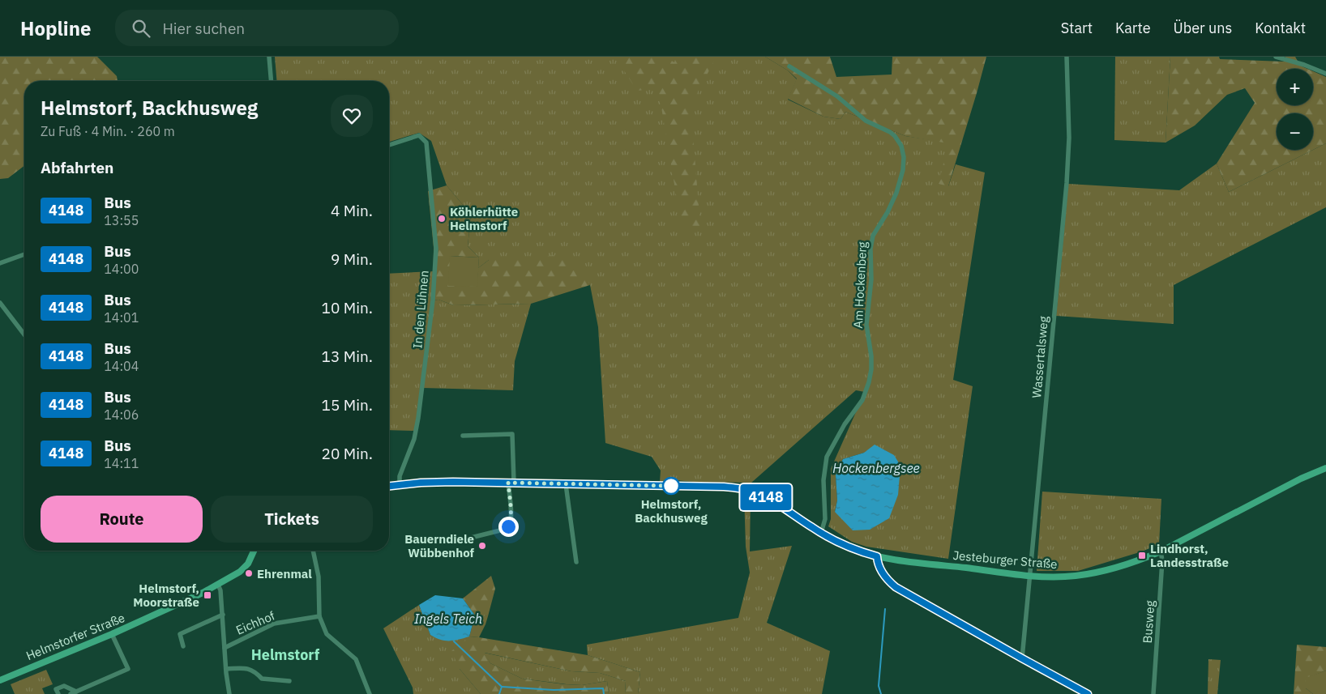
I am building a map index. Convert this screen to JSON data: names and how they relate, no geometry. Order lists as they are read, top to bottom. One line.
{"streets":{"main road":["Jesteburger Straße","Helmstorfer Straße"],"street":["Am Hockenberg","In den Lühnen","Wassertalsweg","Busweg","Eichhof"]},"crossings":[["Wassertalsweg","Jesteburger Straße"],["Jesteburger Straße","Busweg"]],"districts":["Helmstorf"],"water":["Hockenbergsee","Ingels Teich"],"places":{"other":["Köhlerhütte Helmstorf","Helmstorf, Backhusweg","Bauerndiele Wübbenhof","Ehrenmal"],"transit":["Lindhorst, Landesstraße","Helmstorf, Moorstraße"]},"lines":["bus line 4148"],"page":{"header":"Hopline","search":"Hier suchen","nav":["Start","Karte","Über uns","Kontakt"],"on_map":"4148","map_buttons":["+","−"],"heading":[["Helmstorf, Backhusweg","Zu Fuß · 4 Min. · 260 m"],"Abfahrten"],"list":[{"mark":"4148","name":"Bus","note":"13:55","value":"4 Min."},{"mark":"4148","name":"Bus","note":"14:00","value":"9 Min."},{"mark":"4148","name":"Bus","note":"14:01","value":"10 Min."},{"mark":"4148","name":"Bus","note":"14:04","value":"13 Min."},{"mark":"4148","name":"Bus","note":"14:06","value":"15 Min."},{"mark":"4148","name":"Bus","note":"14:11","value":"20 Min."}],"buttons":["Route","Tickets"]}}
